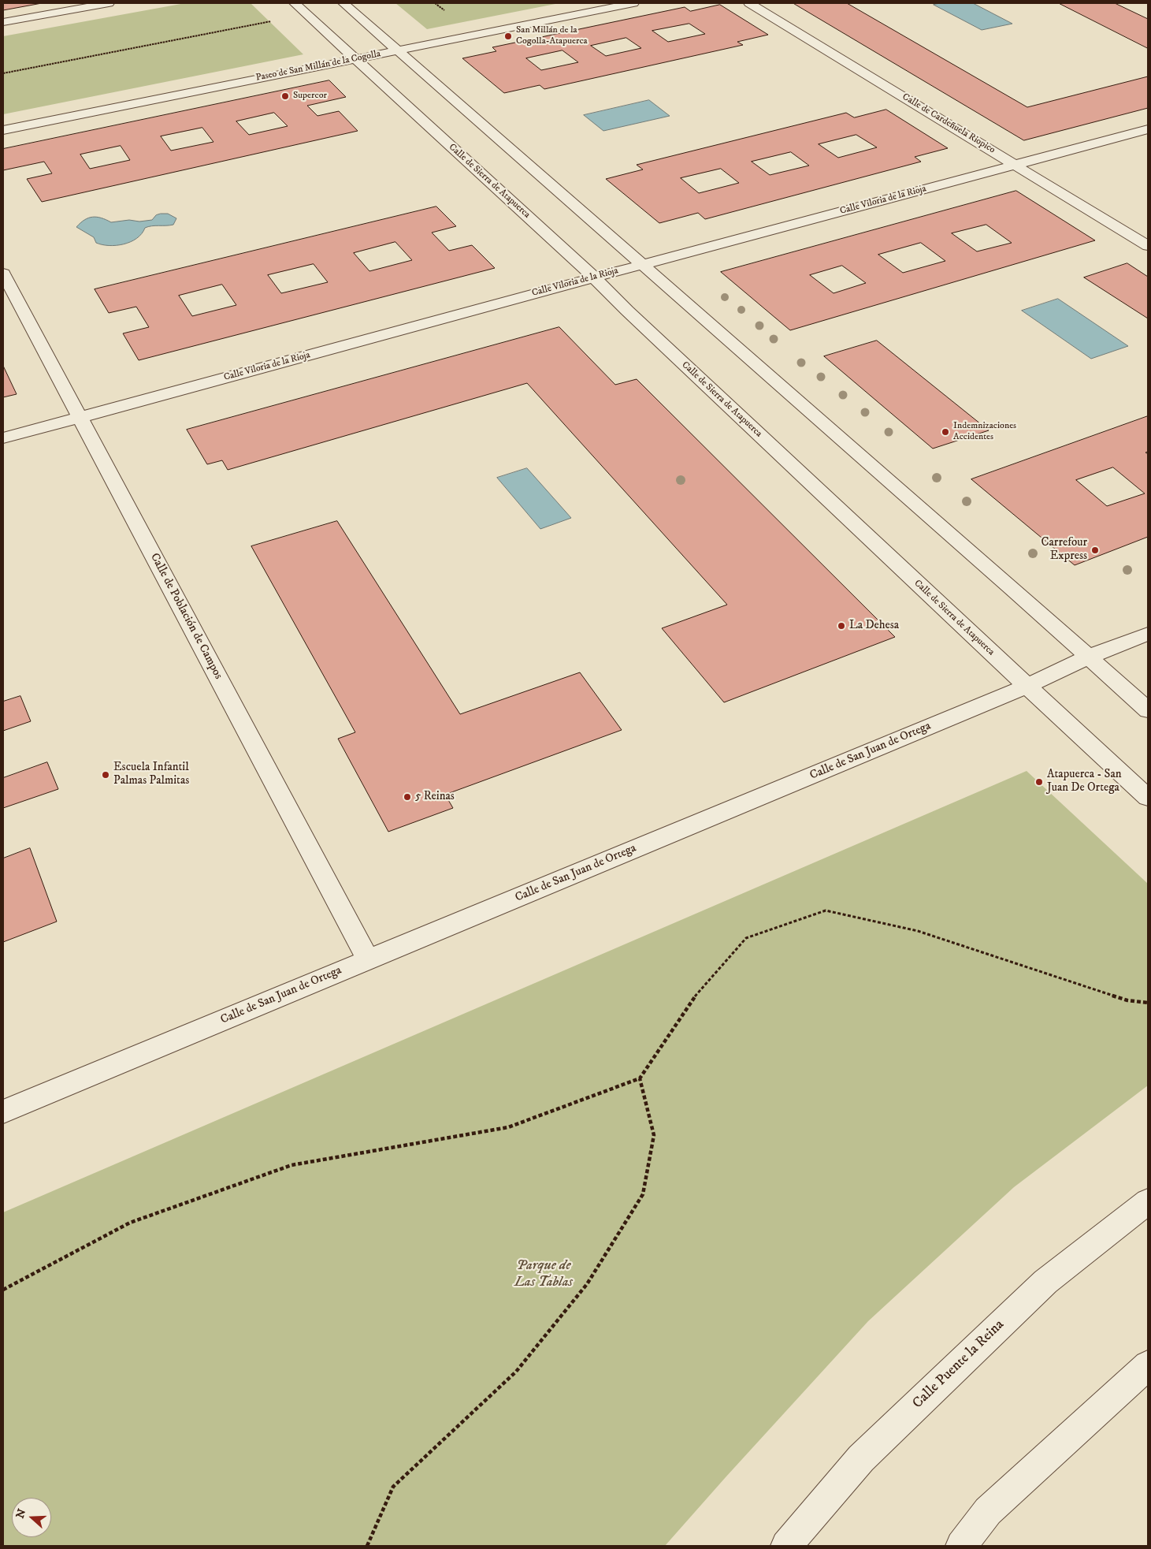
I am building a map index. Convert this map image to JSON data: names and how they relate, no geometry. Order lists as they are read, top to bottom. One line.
{"streets":{"street":["Paseo de San Millán de la Cogolla","Calle de Cardeñuela Riopico","Calle de Sierra de Atapuerca","Calle Viloria de la Rioja","Calle de Población de Campos","Calle de San Juan de Ortega","Calle Puente la Reina"]},"crossings":[["Paseo de San Millán de la Cogolla","Calle de Sierra de Atapuerca"],["Calle de Cardeñuela Riopico","Calle Viloria de la Rioja"],["Calle de Sierra de Atapuerca","Calle Viloria de la Rioja"],["Calle de Sierra de Atapuerca","Calle de San Juan de Ortega"],["Calle Viloria de la Rioja","Calle de Población de Campos"],["Calle de Población de Campos","Calle de San Juan de Ortega"]],"parks":["Parque de Las Tablas"],"places":["San Millán de la Cogolla-Atapuerca","Supercor","Indemnizaciones Accidentes","Carrefour Express","La Dehesa","Escuela Infantil Palmas Palmitas","Atapuerca - San Juan De Ortega","5 Reinas"],"north":"left"}
